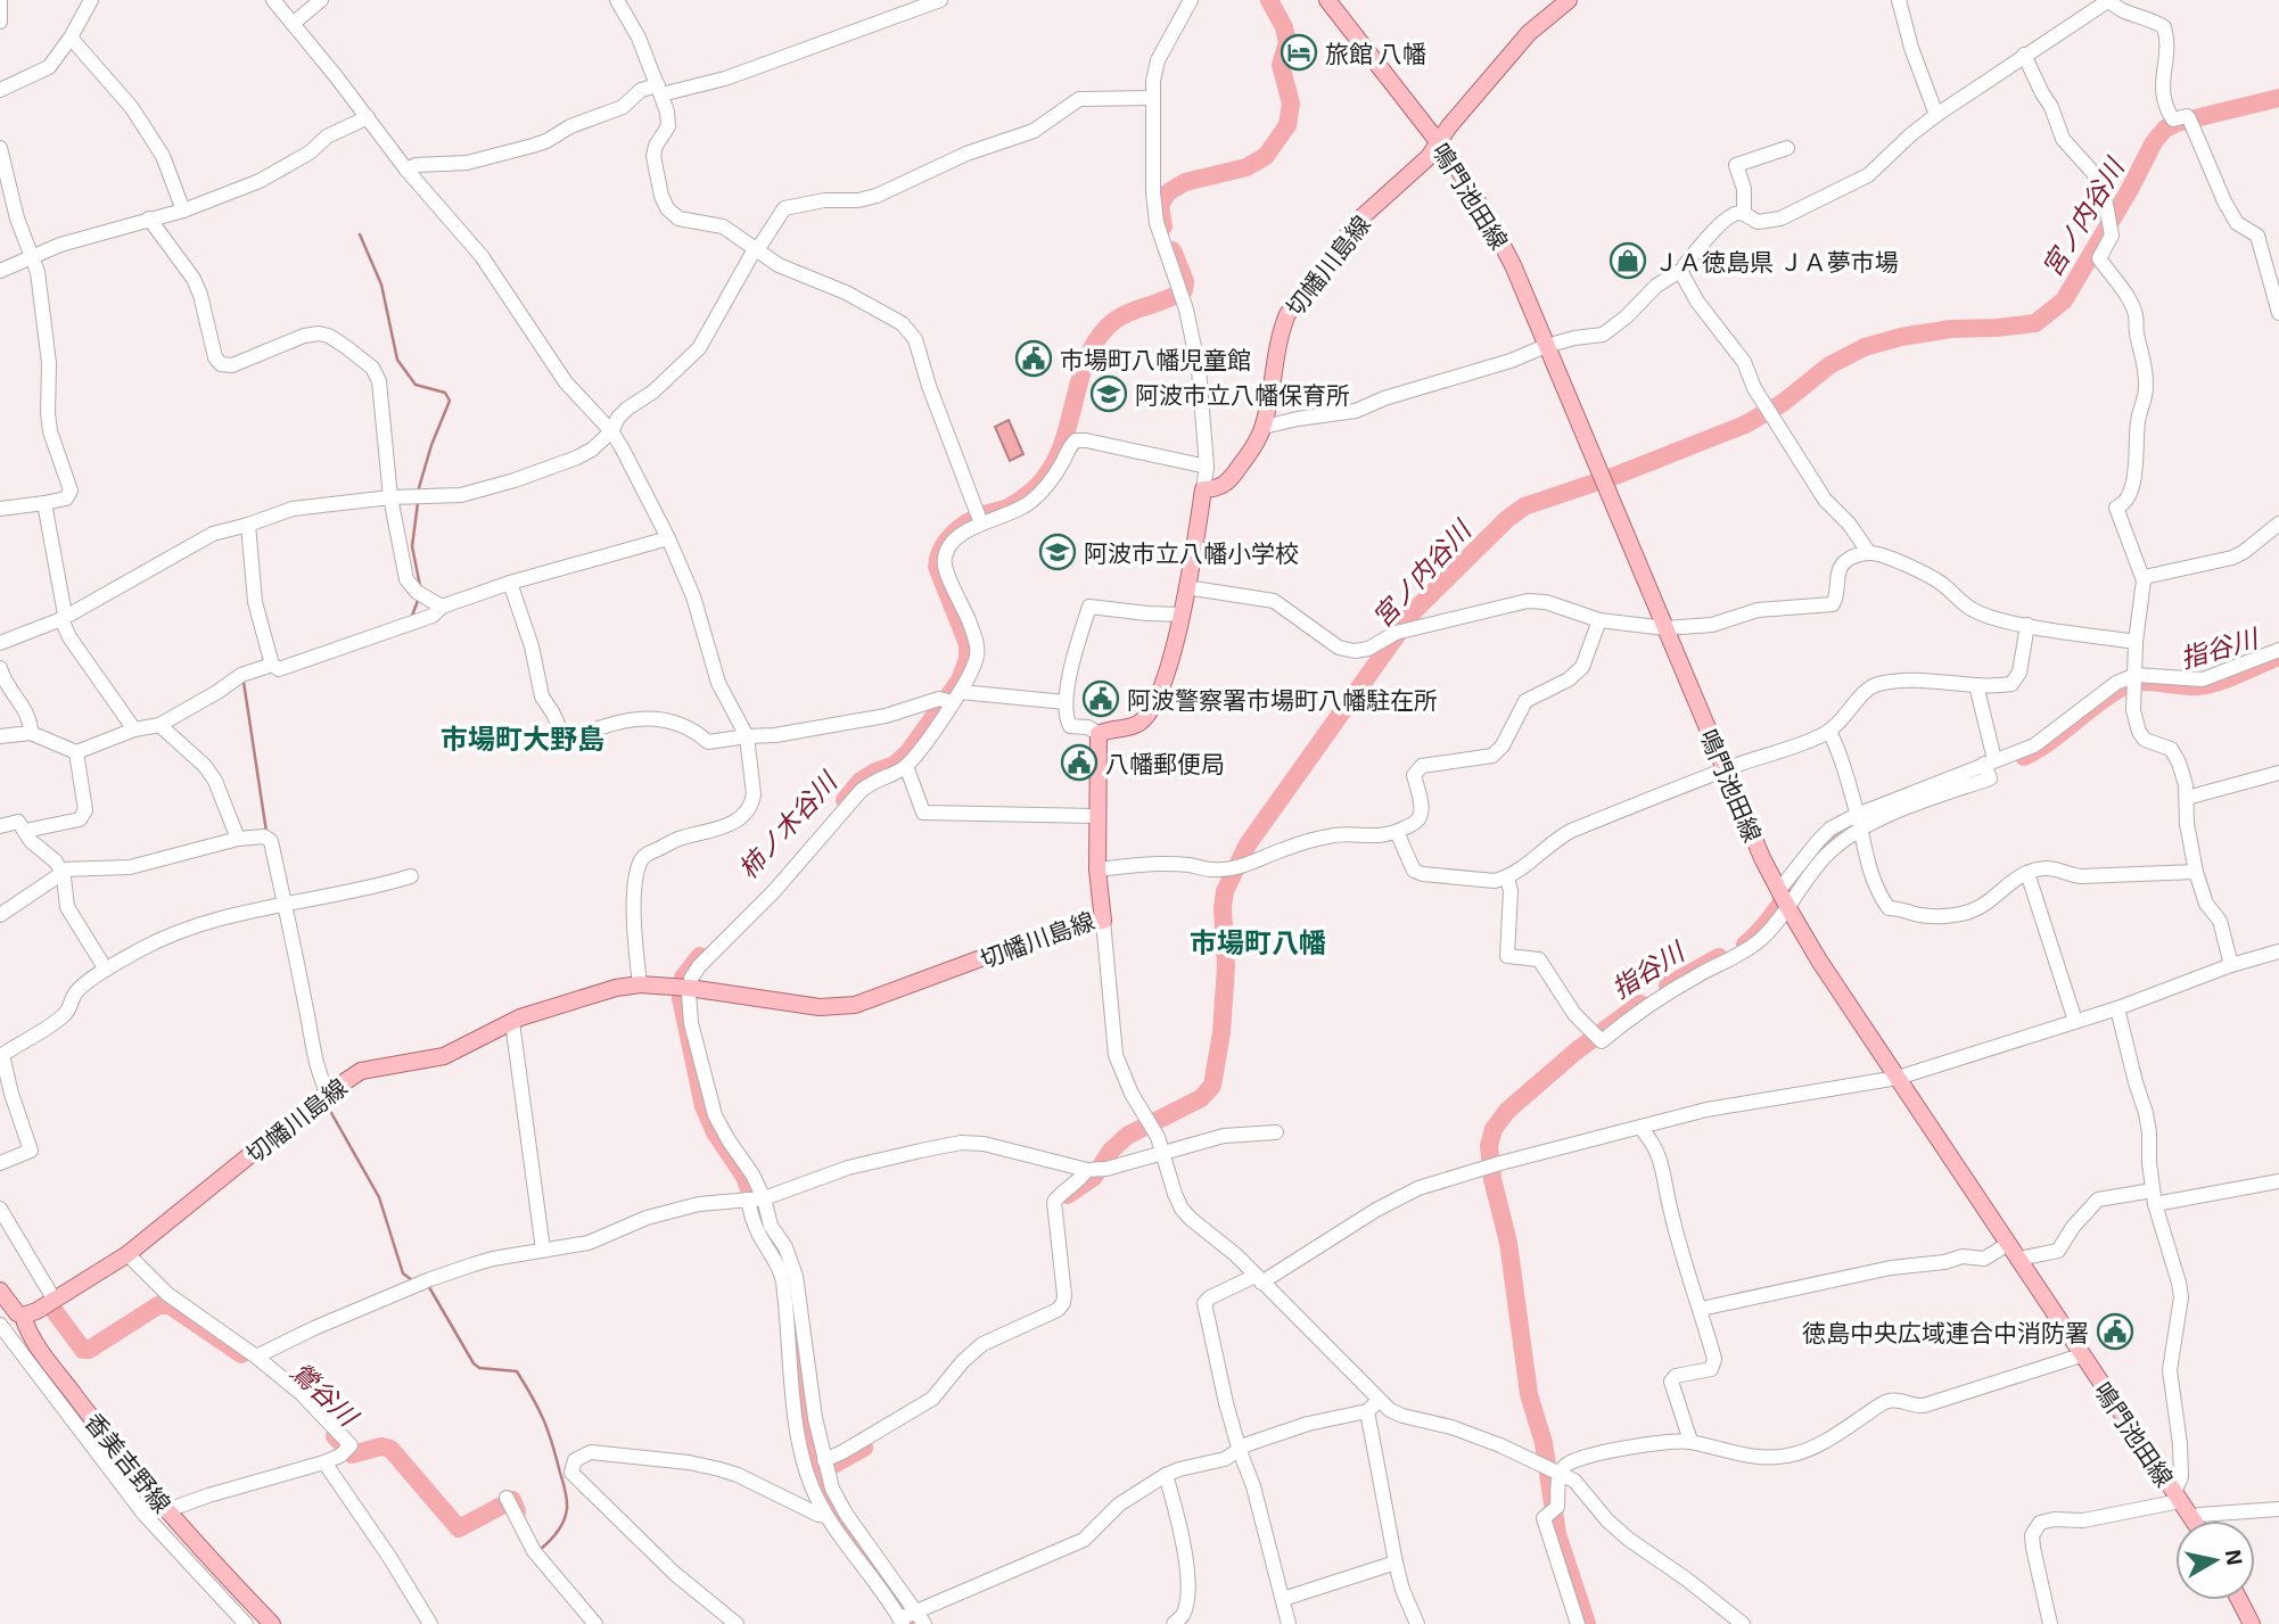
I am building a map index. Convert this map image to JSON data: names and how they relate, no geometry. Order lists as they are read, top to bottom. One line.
{"streets":{"main road":["鳴門池田線","切幡川島線","香美吉野線"]},"crossings":[["鳴門池田線","切幡川島線"],["切幡川島線","香美吉野線"]],"districts":["市場町大野島","市場町八幡"],"water":["宮ノ内谷川","指谷川","柿ノ木谷川","鶯谷川"],"places":{"hotel":["旅館 八幡"],"shop":["ＪＡ徳島県 ＪＡ夢市場"],"public building":["市場町八幡児童館","阿波警察署市場町八幡駐在所","八幡郵便局","徳島中央広域連合中消防署"],"school or university":["阿波市立八幡保育所","阿波市立八幡小学校"]},"north":"right"}
